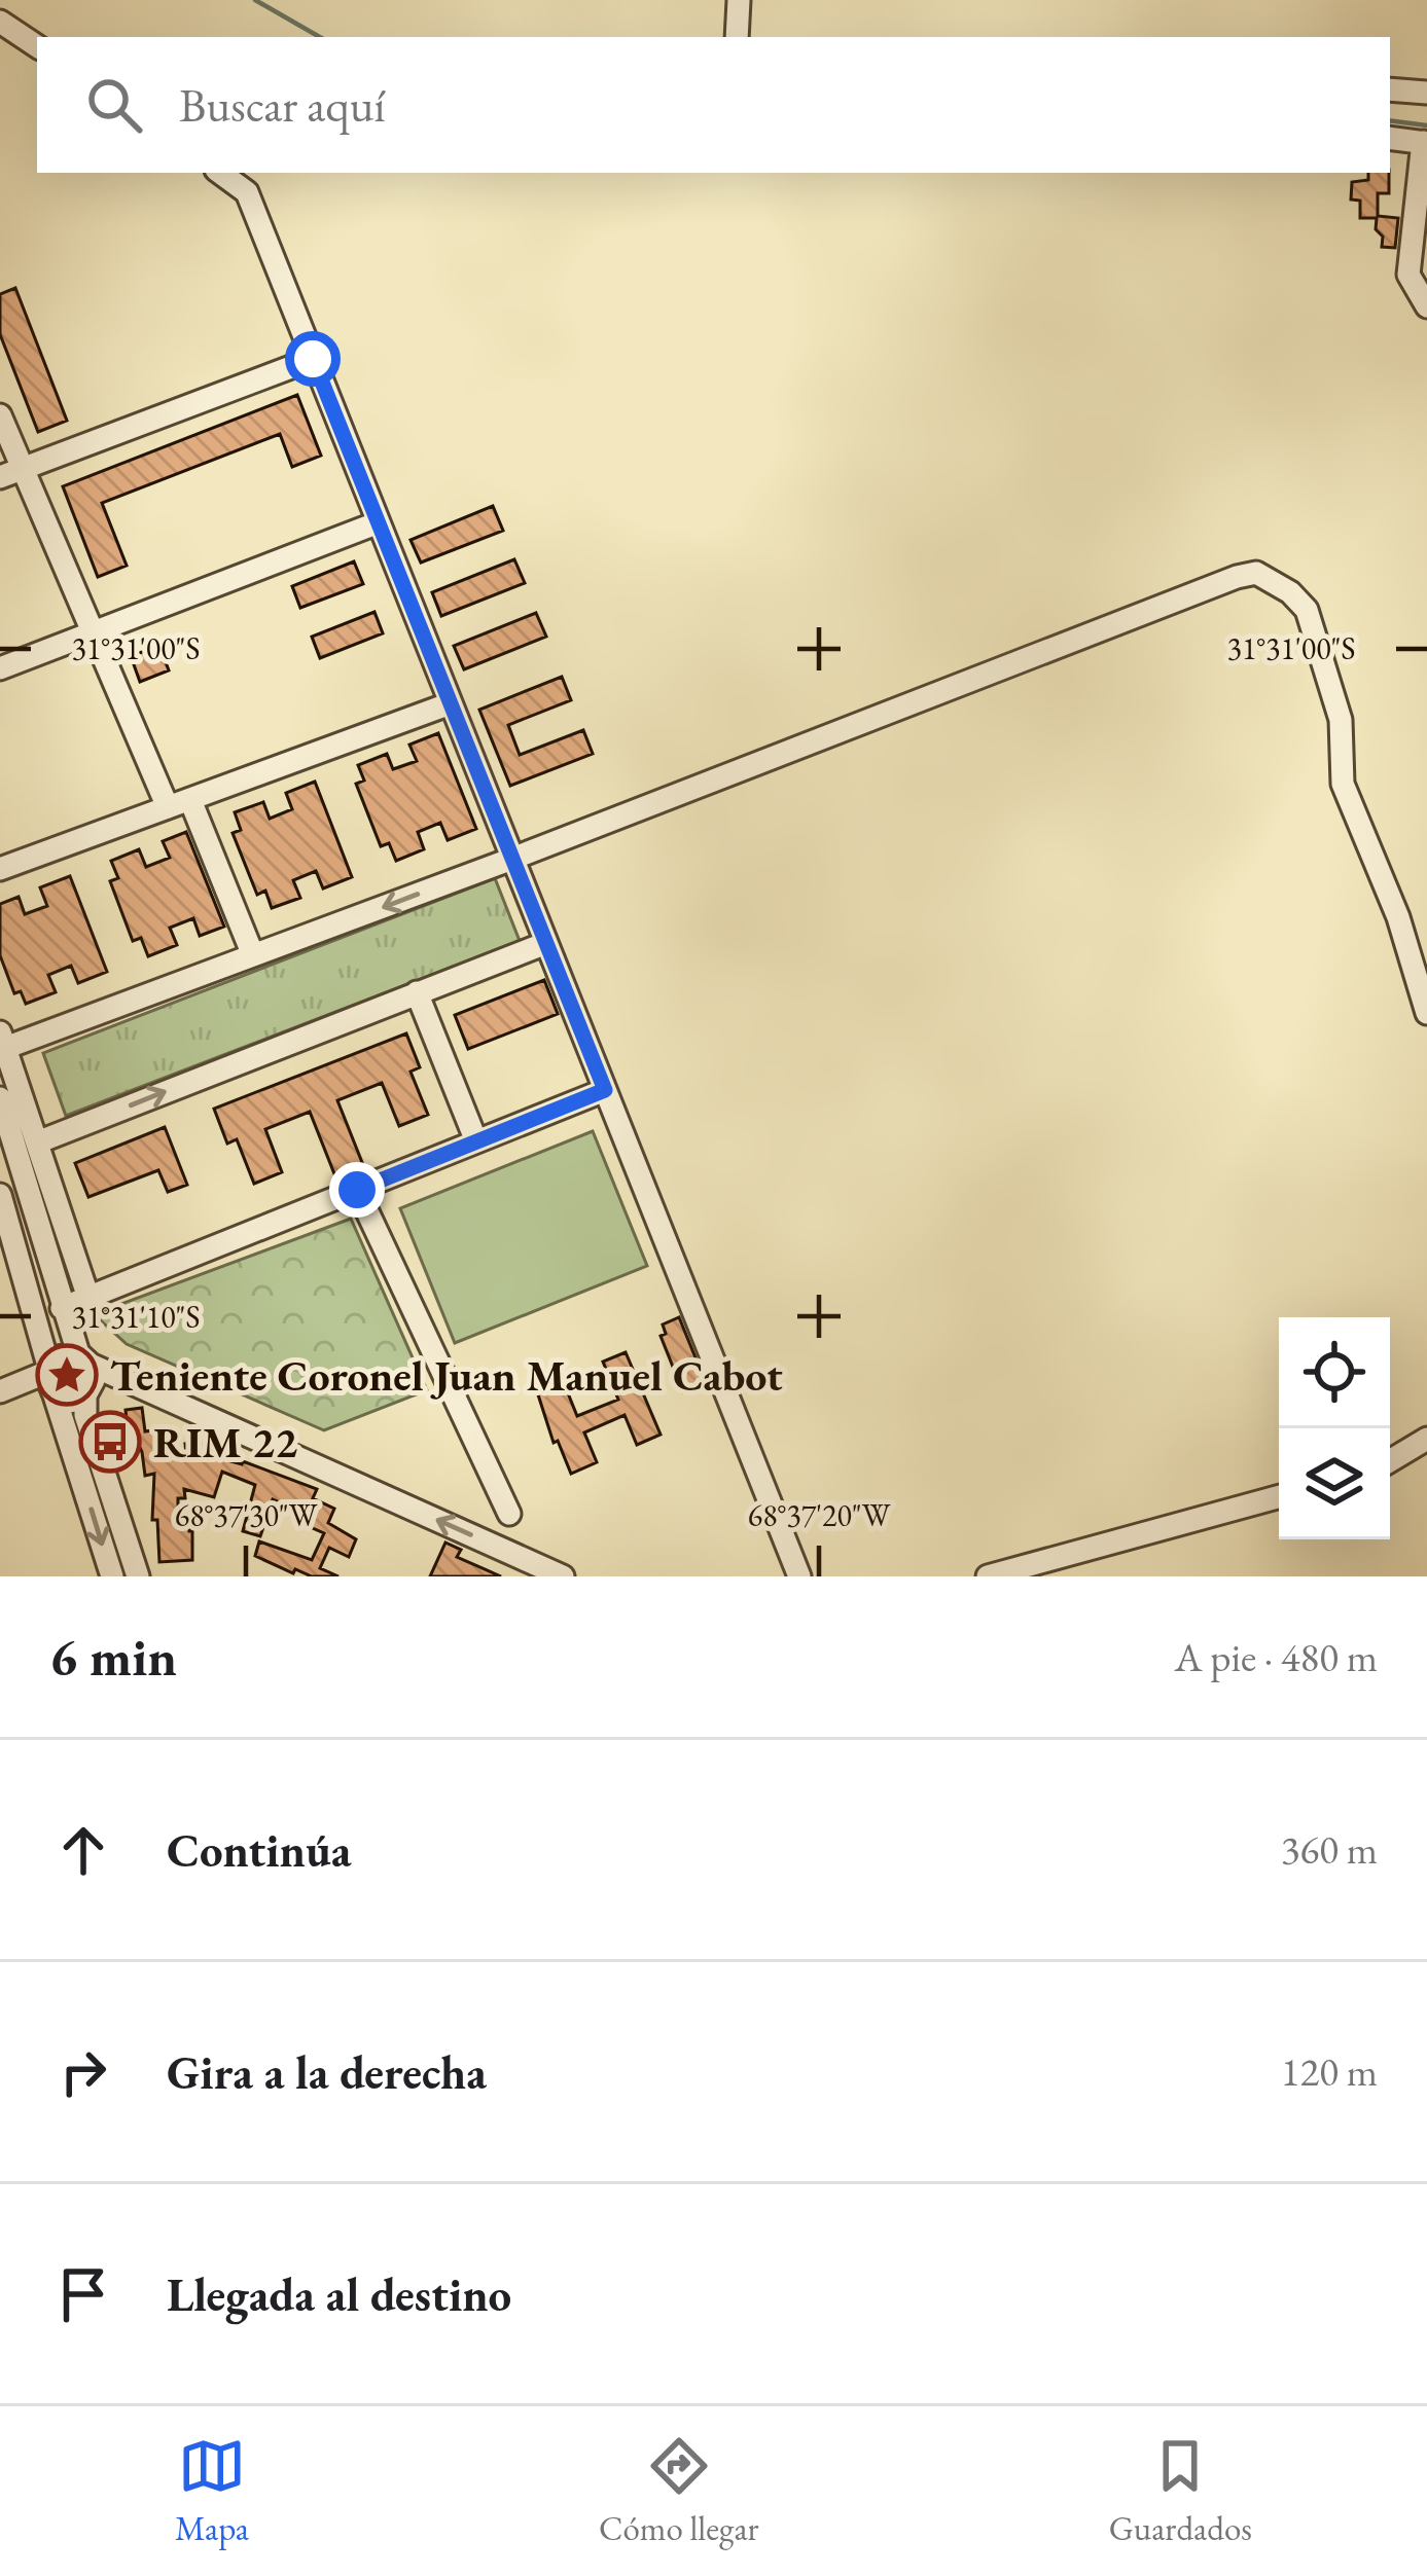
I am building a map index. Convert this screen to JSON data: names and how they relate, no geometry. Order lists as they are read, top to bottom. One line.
{"places":{"place":["Teniente Coronel Juan Manuel Cabot"],"bus stop":["RIM 22"]},"page":{"search":"Buscar aquí","heading":["6 min","A pie · 480 m"],"list":[["Continúa","360 m"],["Gira a la derecha","120 m"],"Llegada al destino"],"nav":["Mapa","Cómo llegar","Guardados"]},"coordinates":["31°31'00\"S","31°31'10\"S","68°37'30\"W","68°37'20\"W"]}
